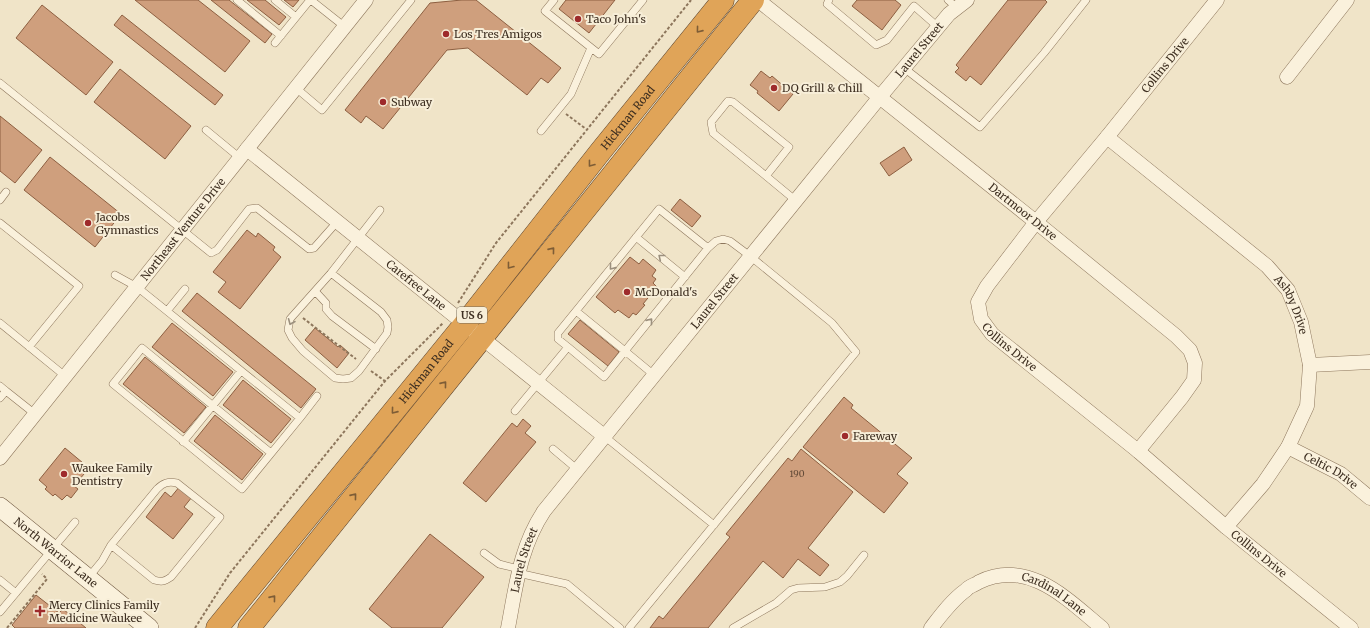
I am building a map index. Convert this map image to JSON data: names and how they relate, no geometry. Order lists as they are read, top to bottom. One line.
{"streets":{"highway":["Hickman Road","US 6"],"street":["Laurel Street","Collins Drive","Dartmoor Drive","Northeast Venture Drive","Carefree Lane","Ashby Drive","Celtic Drive","North Warrior Lane","Cardinal Lane"]},"crossings":[["Laurel Street","Dartmoor Drive"],["Laurel Street","Carefree Lane"],["Collins Drive","Dartmoor Drive"],["Collins Drive","Ashby Drive"],["Hickman Road","Carefree Lane"],["Northeast Venture Drive","Carefree Lane"],["Ashby Drive","Celtic Drive"]],"places":{"other":["Taco John's","Los Tres Amigos","DQ Grill & Chill","Subway","Jacobs Gymnastics","McDonald's","Fareway","Waukee Family Dentistry"],"health":["Mercy Clinics Family Medicine Waukee"]},"house_numbers":["190"]}
